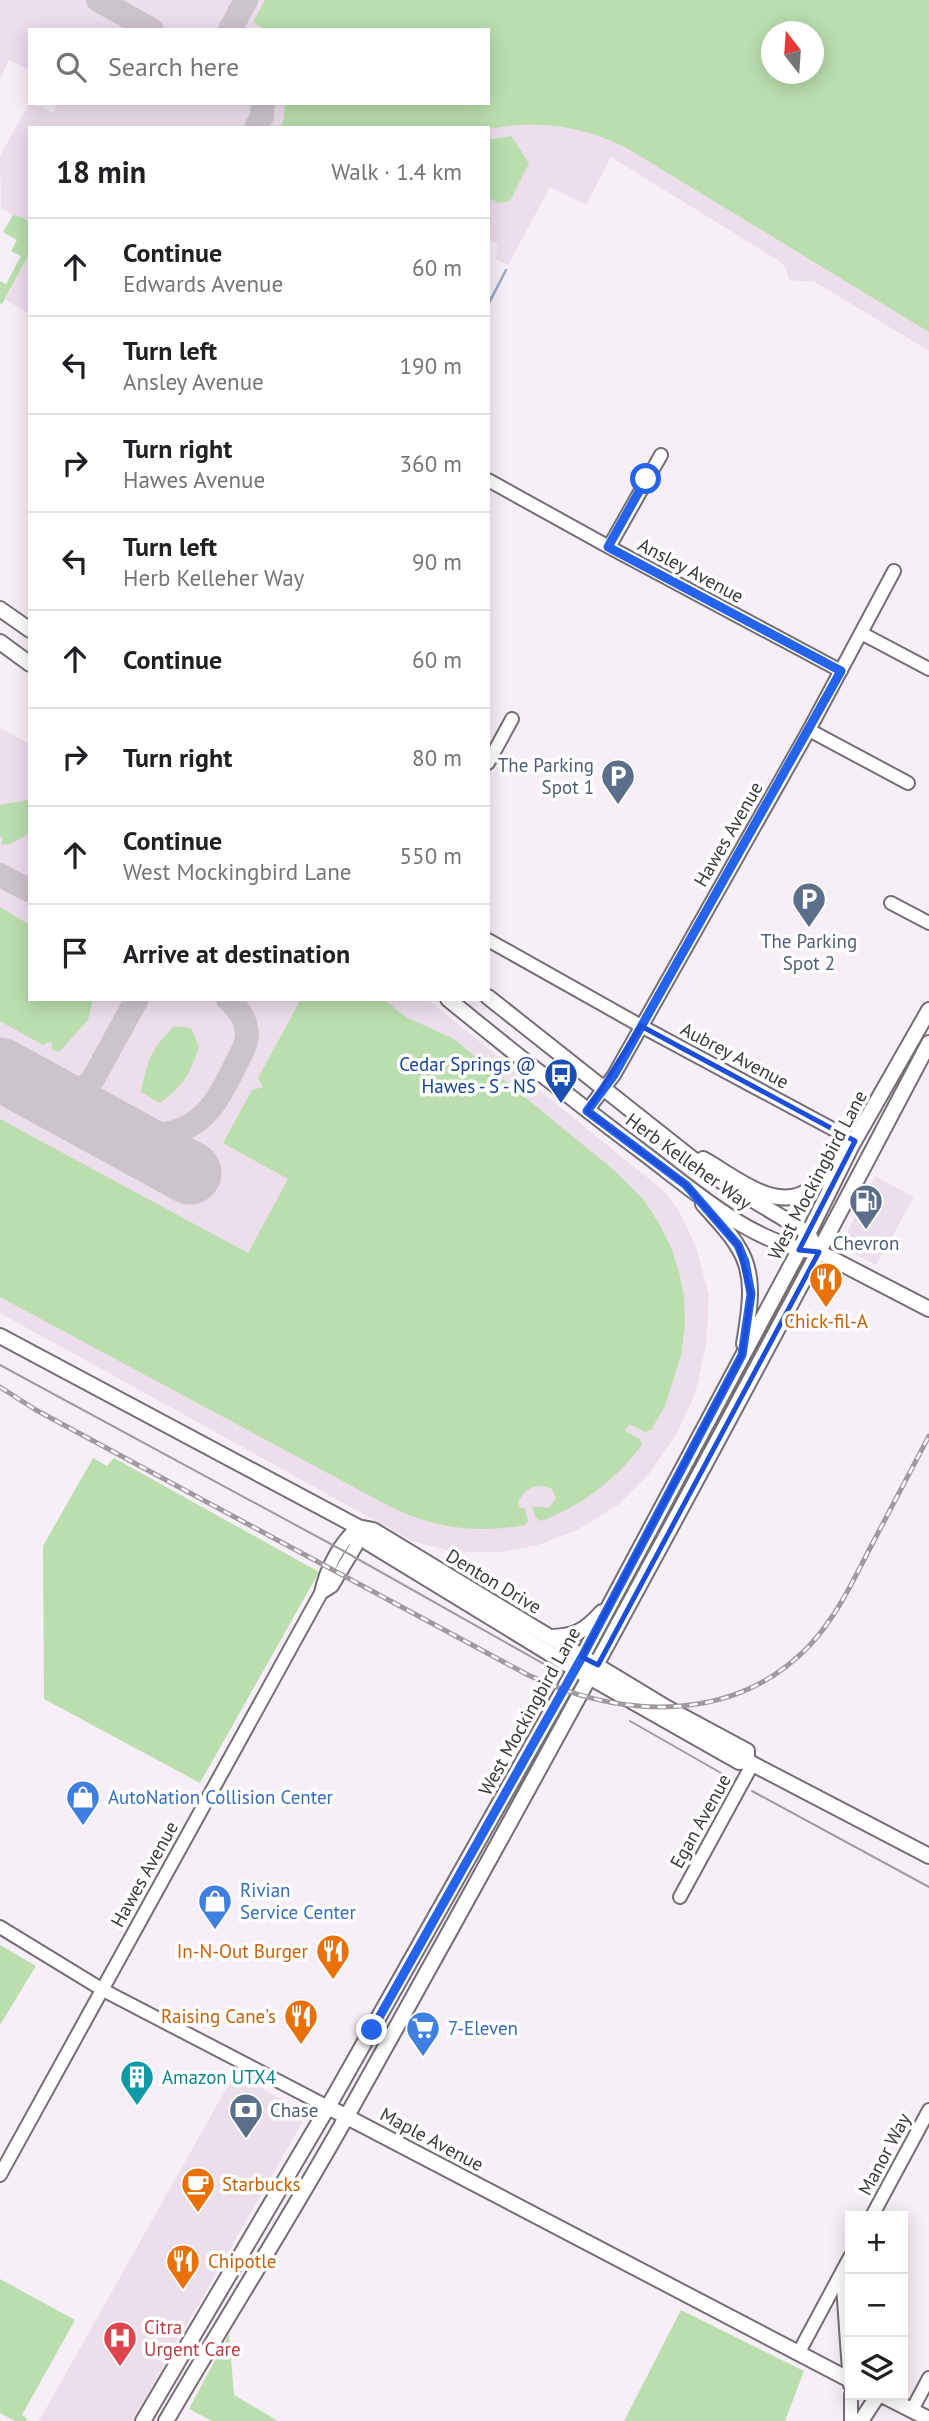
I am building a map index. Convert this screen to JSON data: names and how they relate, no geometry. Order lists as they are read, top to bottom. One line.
{"streets":{"main road":["Herb Kelleher Way","West Mockingbird Lane","Denton Drive","Maple Avenue"],"street":["Ansley Avenue","Hawes Avenue","Aubrey Avenue","Egan Avenue","Manor Way"]},"crossings":[["Ansley Avenue","Hawes Avenue"],["Hawes Avenue","Aubrey Avenue"],["Hawes Avenue","Herb Kelleher Way"],["Hawes Avenue","Denton Drive"],["Hawes Avenue","Maple Avenue"],["Aubrey Avenue","West Mockingbird Lane"],["Herb Kelleher Way","West Mockingbird Lane"],["West Mockingbird Lane","Denton Drive"],["West Mockingbird Lane","Maple Avenue"],["Denton Drive","Egan Avenue"]],"places":{"parking":["The Parking Spot 1","The Parking Spot 2"],"bus stop":["Cedar Springs @ Hawes - S - NS"],"fuel station":["Chevron"],"restaurant":["Chick-fil-A","In-N-Out Burger","Raising Cane's","Chipotle"],"shop":["AutoNation Collision Center","Rivian Service Center"],"supermarket":["7-Eleven"],"building":["Amazon UTX4"],"bank":["Chase"],"cafe":["Starbucks"],"hospital":["Citra Urgent Care"]},"north":"top","page":{"search":"Search here","heading":["18 min","Walk · 1.4 km"],"list":[["Continue","Edwards Avenue","60 m"],["Turn left","Ansley Avenue","190 m"],["Turn right","Hawes Avenue","360 m"],["Turn left","Herb Kelleher Way","90 m"],["Continue","60 m"],["Turn right","80 m"],["Continue","West Mockingbird Lane","550 m"],"Arrive at destination"],"map_buttons":["+","−"]}}
